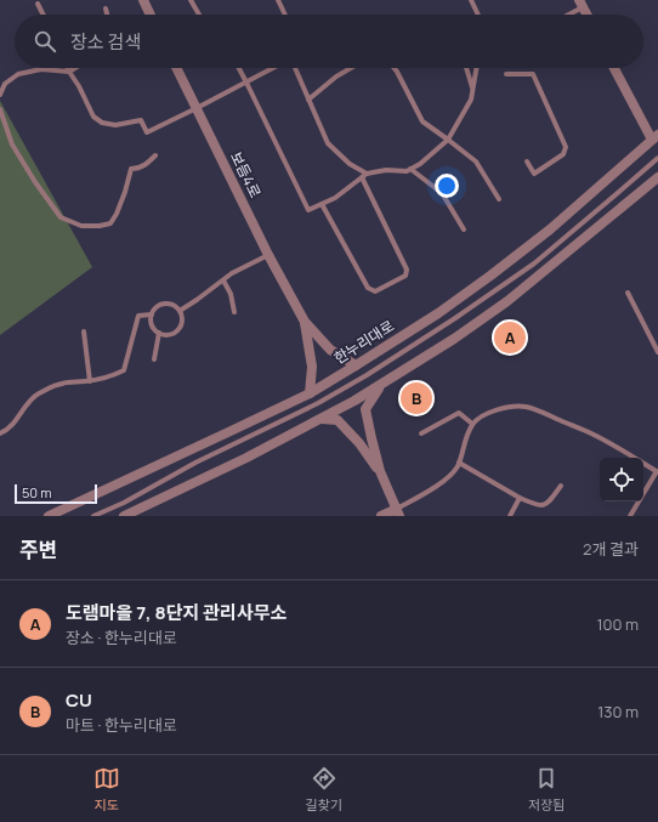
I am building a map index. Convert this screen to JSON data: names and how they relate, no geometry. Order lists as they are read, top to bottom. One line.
{"streets":{"street":["보듬4로","한누리대로"]},"scale_bar":"50 m","page":{"search":"장소 검색","pins":["A","B"],"scale":"50 m","heading":["주변","2개 결과"],"list":[{"mark":"A","name":"도램마을 7, 8단지 관리사무소","note":"장소 · 한누리대로","value":"100 m"},{"mark":"B","name":"CU","note":"마트 · 한누리대로","value":"130 m"}],"nav":["지도","길찾기","저장됨"]}}
